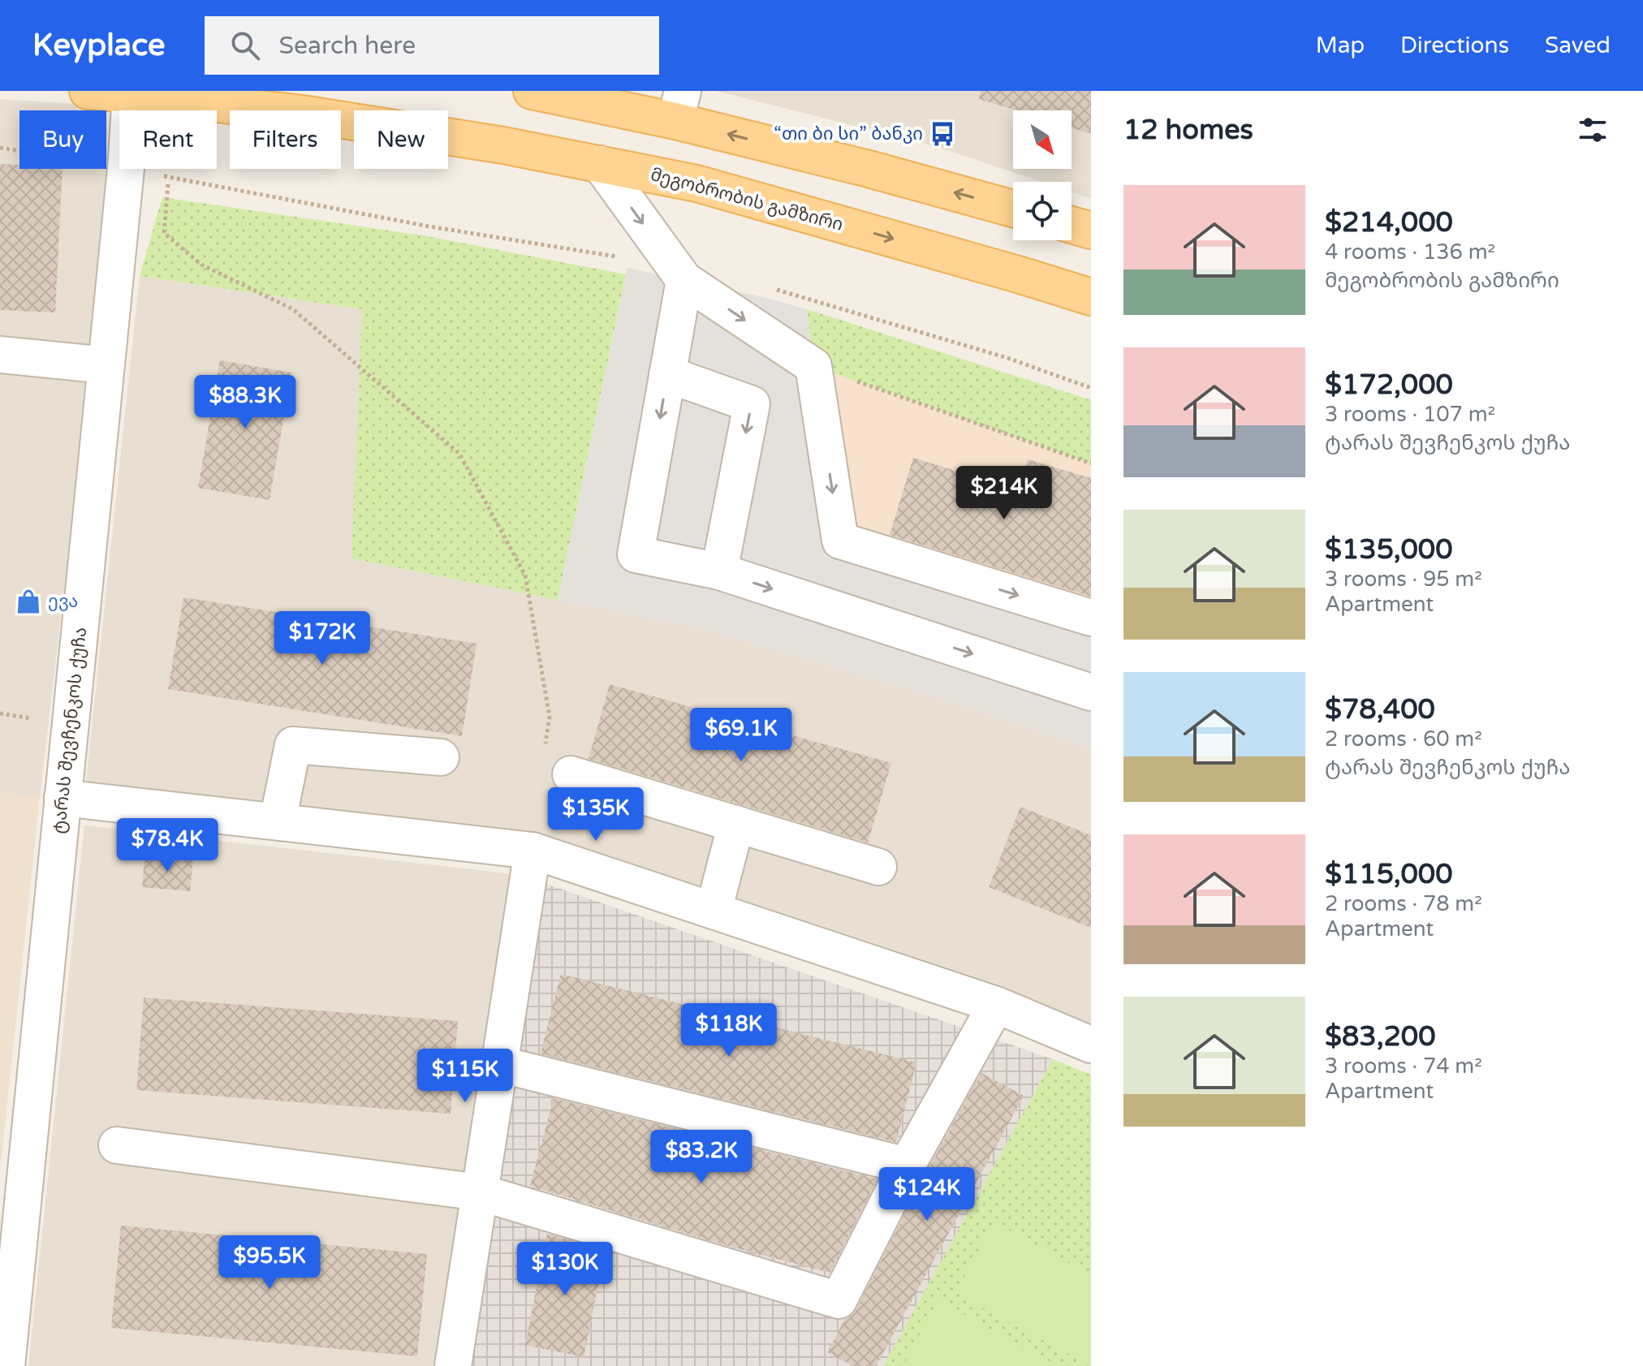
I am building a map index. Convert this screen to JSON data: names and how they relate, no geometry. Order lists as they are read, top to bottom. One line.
{"streets":{"main road":["მეგობრობის გამზირი"],"street":["ტარას შევჩენკოს ქუჩა"]},"crossings":[["მეგობრობის გამზირი","ტარას შევჩენკოს ქუჩა"]],"places":{"bus stop":["“თი ბი სი” ბანკი"],"shop":["ევა"]},"north":"bottom right","page":{"header":"Keyplace","search":"Search here","nav":["Map","Directions","Saved"],"heading":"12 homes","chip":["Buy","Rent","Filters","New"],"list":[{"name":"$214,000","note":"4 rooms · 136 m² · მეგობრობის გამზირი"},{"name":"$172,000","note":"3 rooms · 107 m² · ტარას შევჩენკოს ქუჩა"},{"name":"$135,000","note":"3 rooms · 95 m² · Apartment"},{"name":"$78,400","note":"2 rooms · 60 m² · ტარას შევჩენკოს ქუჩა"},{"name":"$115,000","note":"2 rooms · 78 m² · Apartment"},{"name":"$83,200","note":"3 rooms · 74 m² · Apartment"}],"price":["$88.3K","$214K","$172K","$69.1K","$135K","$78.4K","$118K","$115K","$83.2K","$124K","$95.5K","$130K"]}}
